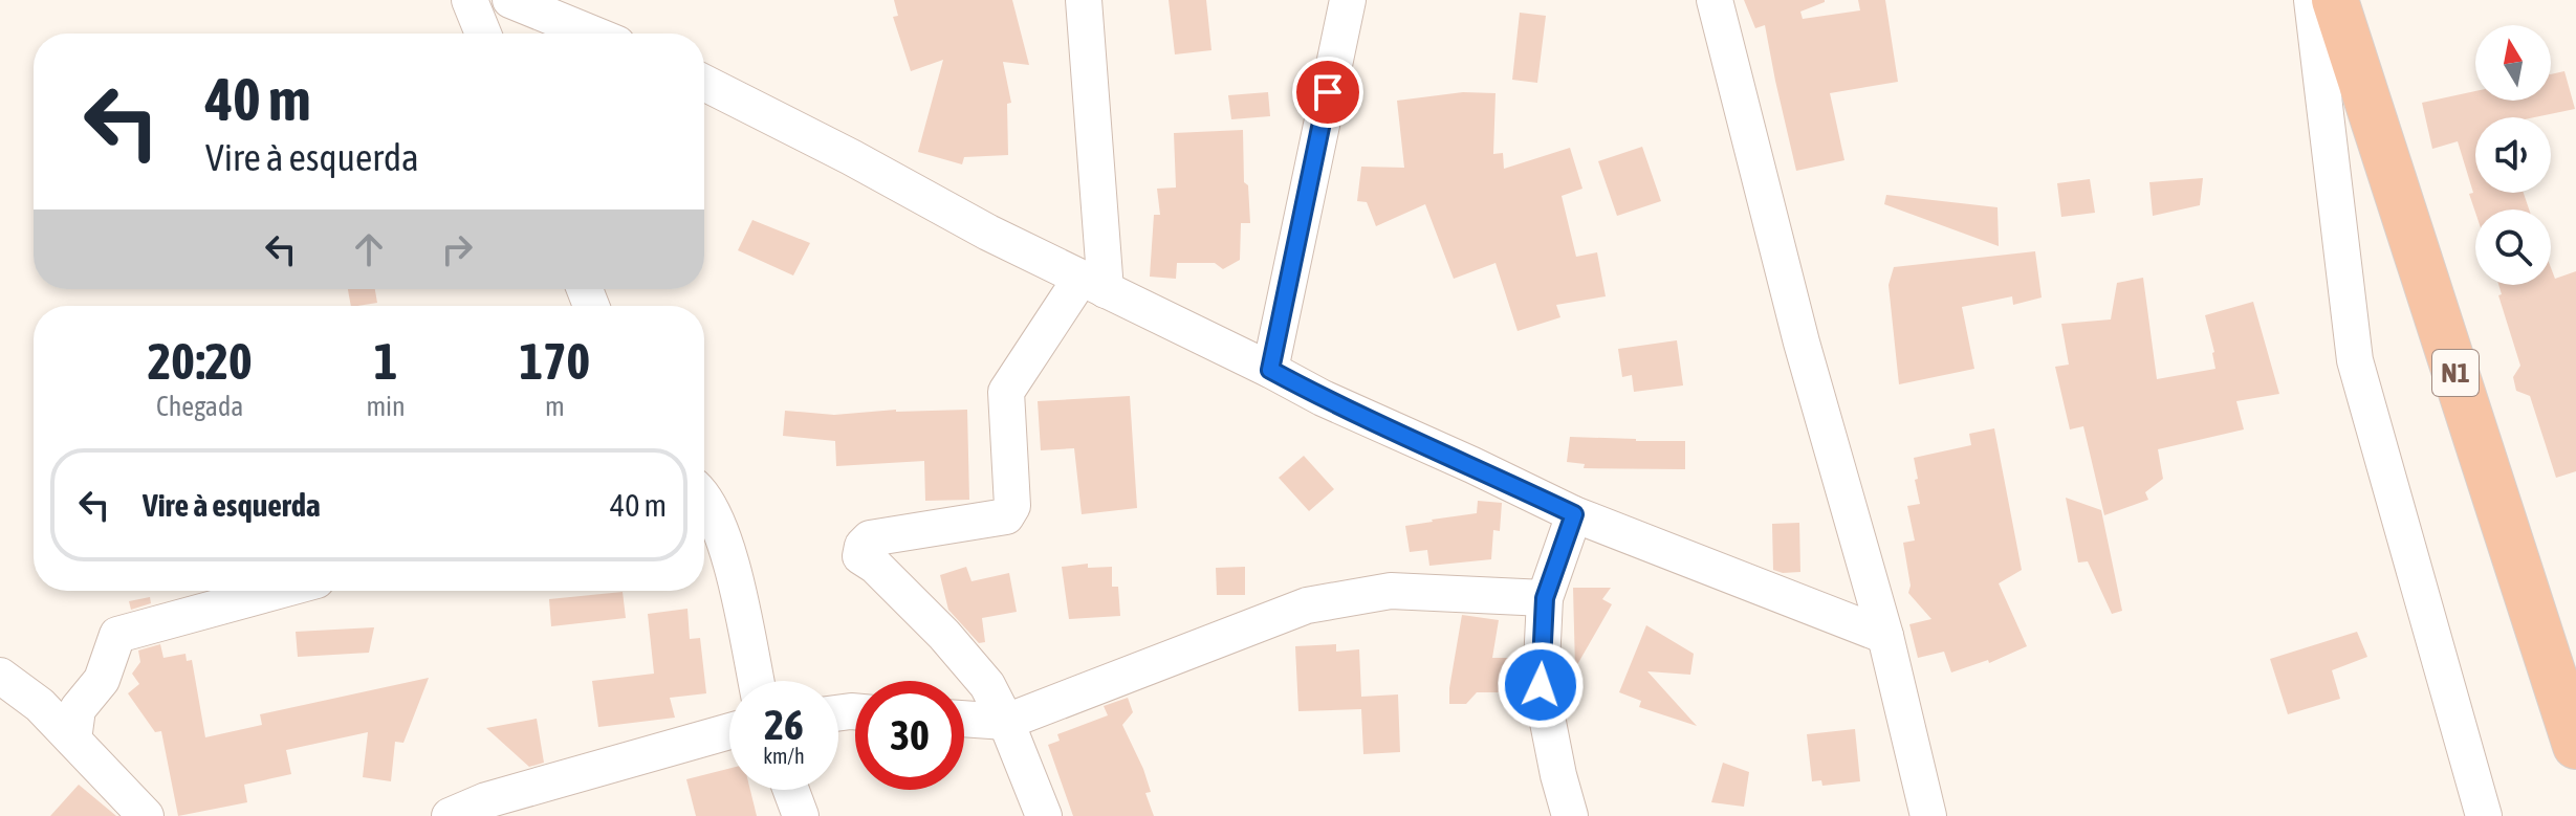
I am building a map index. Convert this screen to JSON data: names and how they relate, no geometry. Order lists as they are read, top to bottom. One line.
{"streets":{"highway":["N1"]},"north":"top","page":{"turn":["40 m","Vire à esquerda"],"eta":["20:20","Chegada","1","min","170","m"],"list":[{"name":"Vire à esquerda","value":"40 m"}],"speed":"26 km/h","limit":"30"}}
